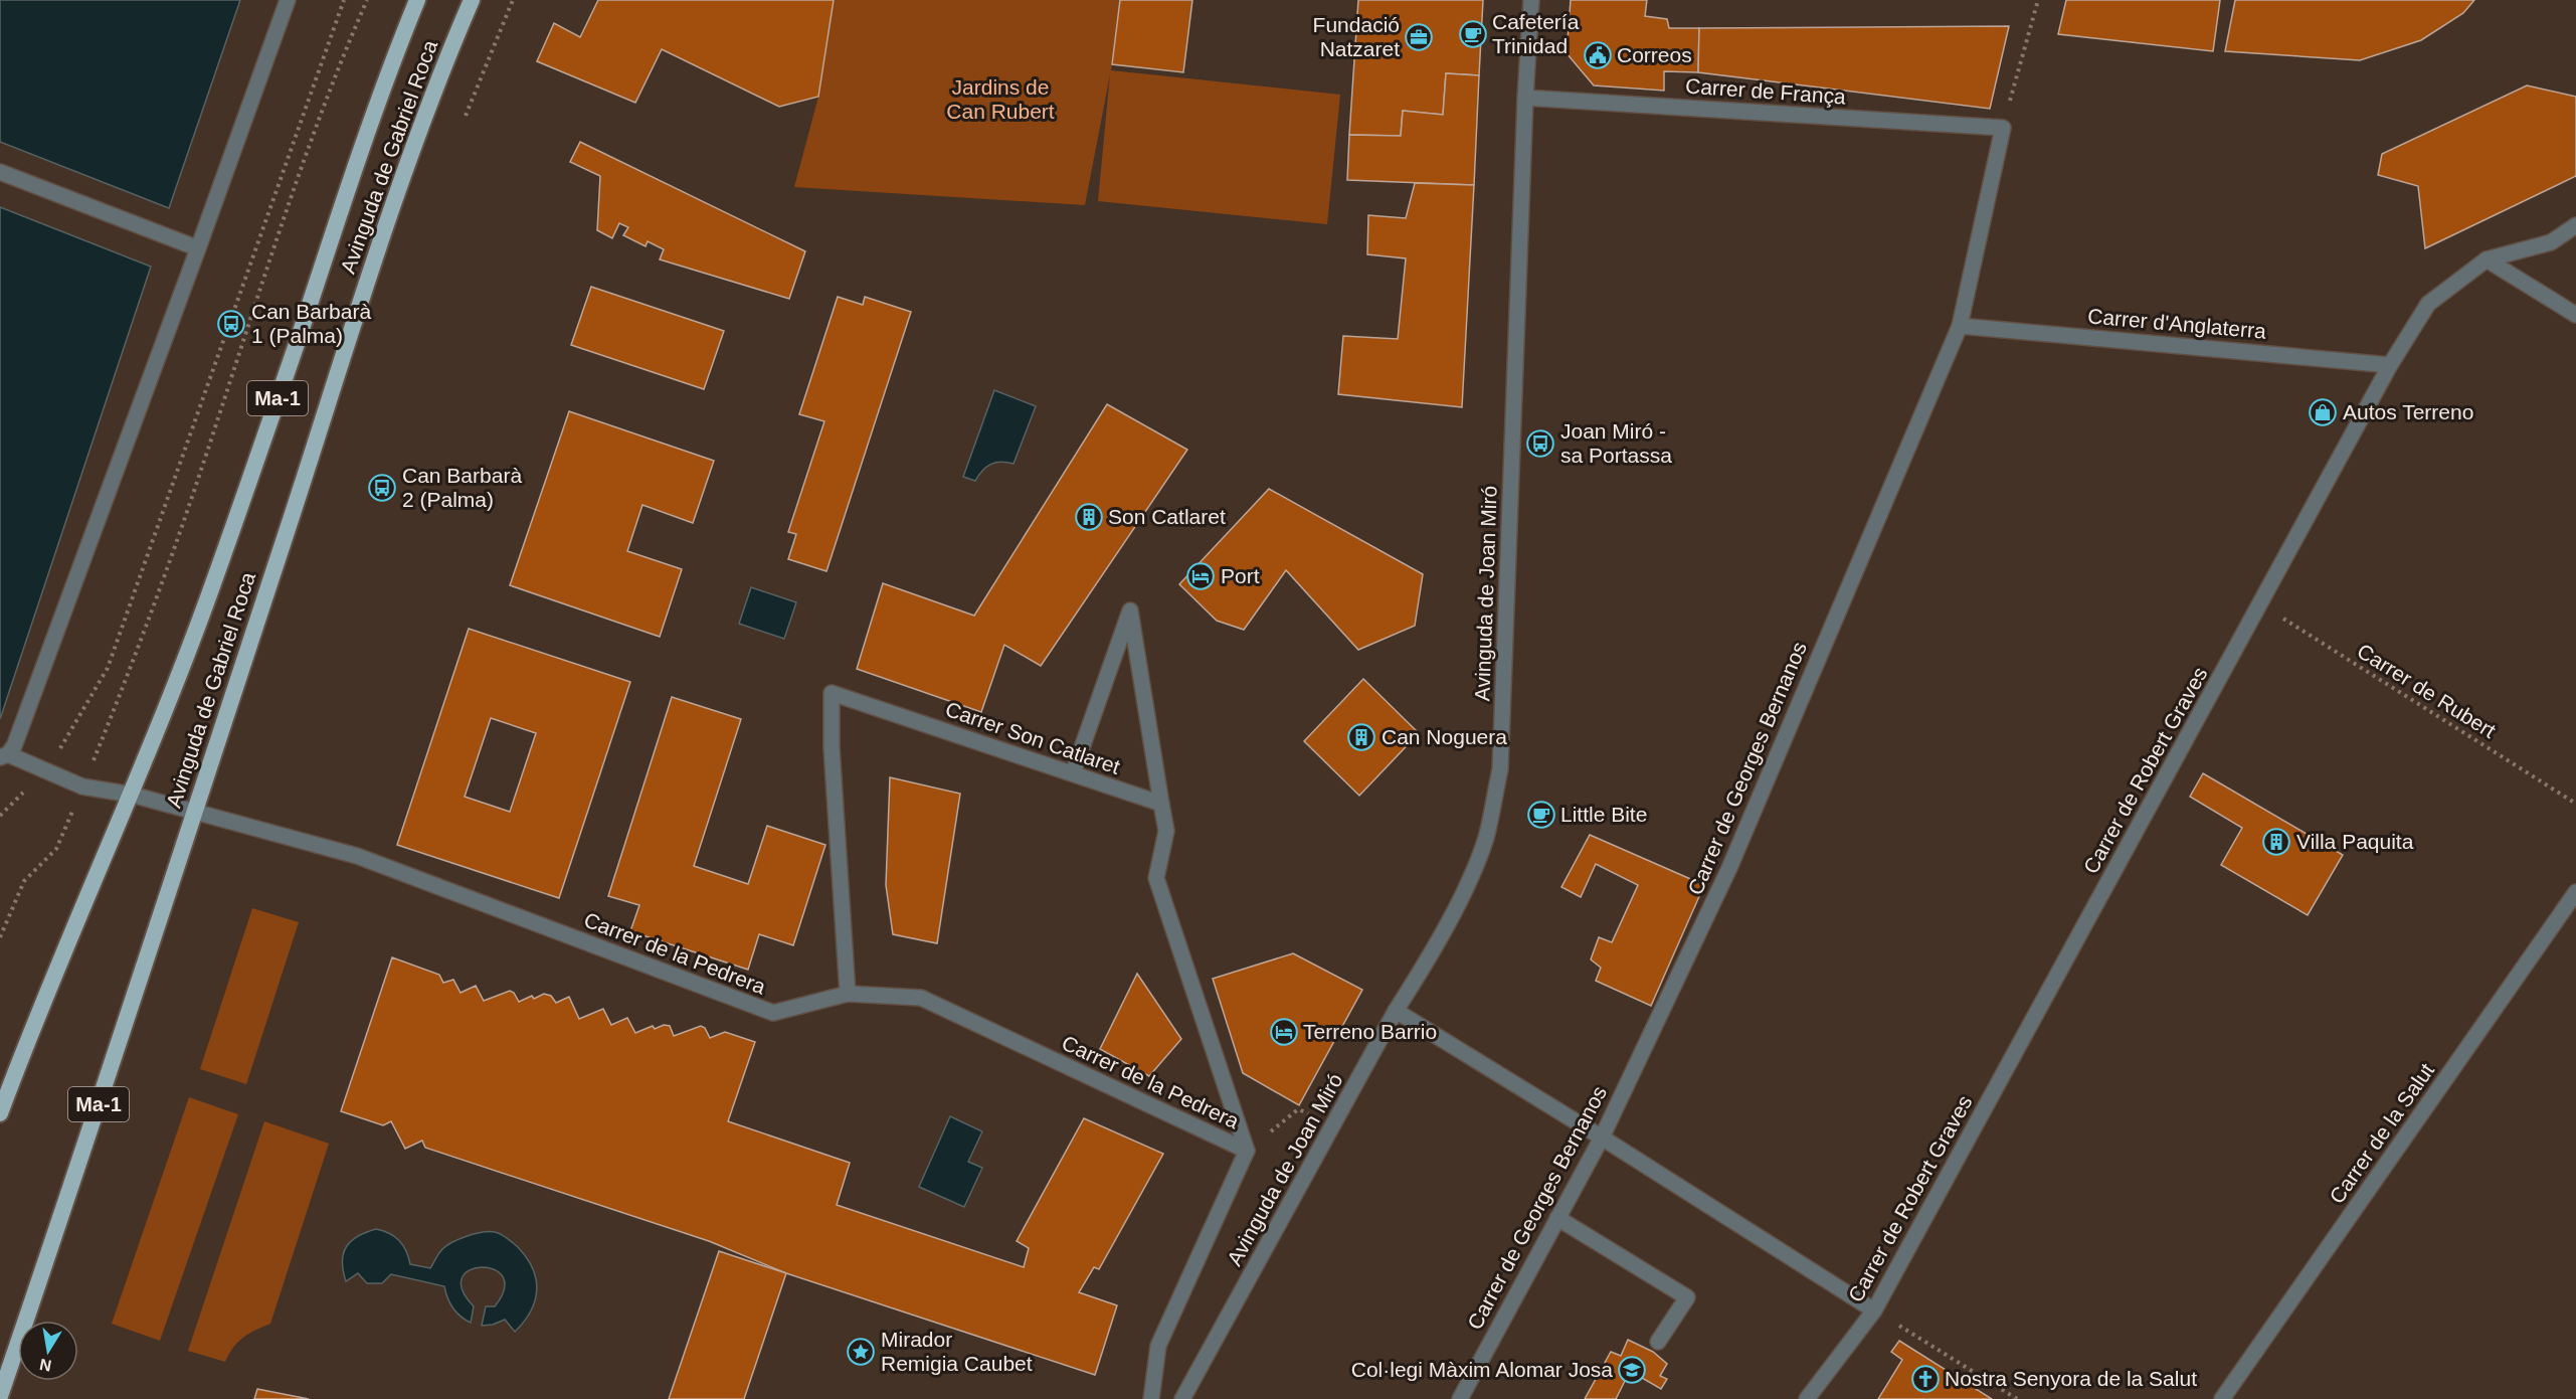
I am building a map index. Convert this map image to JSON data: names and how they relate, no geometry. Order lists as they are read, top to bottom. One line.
{"streets":{"highway":["Avinguda de Gabriel Roca","Ma-1"],"street":["Carrer de França","Carrer d'Anglaterra","Avinguda de Joan Miró","Carrer Son Catlaret","Carrer de Georges Bernanos","Carrer de Robert Graves","Carrer de la Pedrera","Carrer de la Salut"],"path":["Carrer de Rubert"]},"crossings":[["Carrer de França","Avinguda de Joan Miró"],["Carrer de França","Carrer de Georges Bernanos"],["Avinguda de Gabriel Roca","Carrer de la Pedrera"],["Carrer d'Anglaterra","Carrer de Georges Bernanos"],["Carrer d'Anglaterra","Carrer de Robert Graves"],["Carrer de Rubert","Carrer de Robert Graves"],["Carrer Son Catlaret","Carrer de la Pedrera"]],"parks":["Jardins de Can Rubert"],"places":{"cafe":["Cafetería Trinidad","Little Bite"],"office":["Fundació Natzaret"],"public building":["Correos"],"bus stop":["Can Barbarà 1 (Palma)","Joan Miró - sa Portassa","Can Barbarà 2 (Palma)"],"shop":["Autos Terreno"],"building":["Son Catlaret","Can Noguera","Villa Paquita"],"hotel":["Port","Terreno Barrio"],"place":["Mirador Remigia Caubet"],"school or university":["Col·legi Màxim Alomar Josa"],"church":["Nostra Senyora de la Salut"]},"north":"bottom"}
